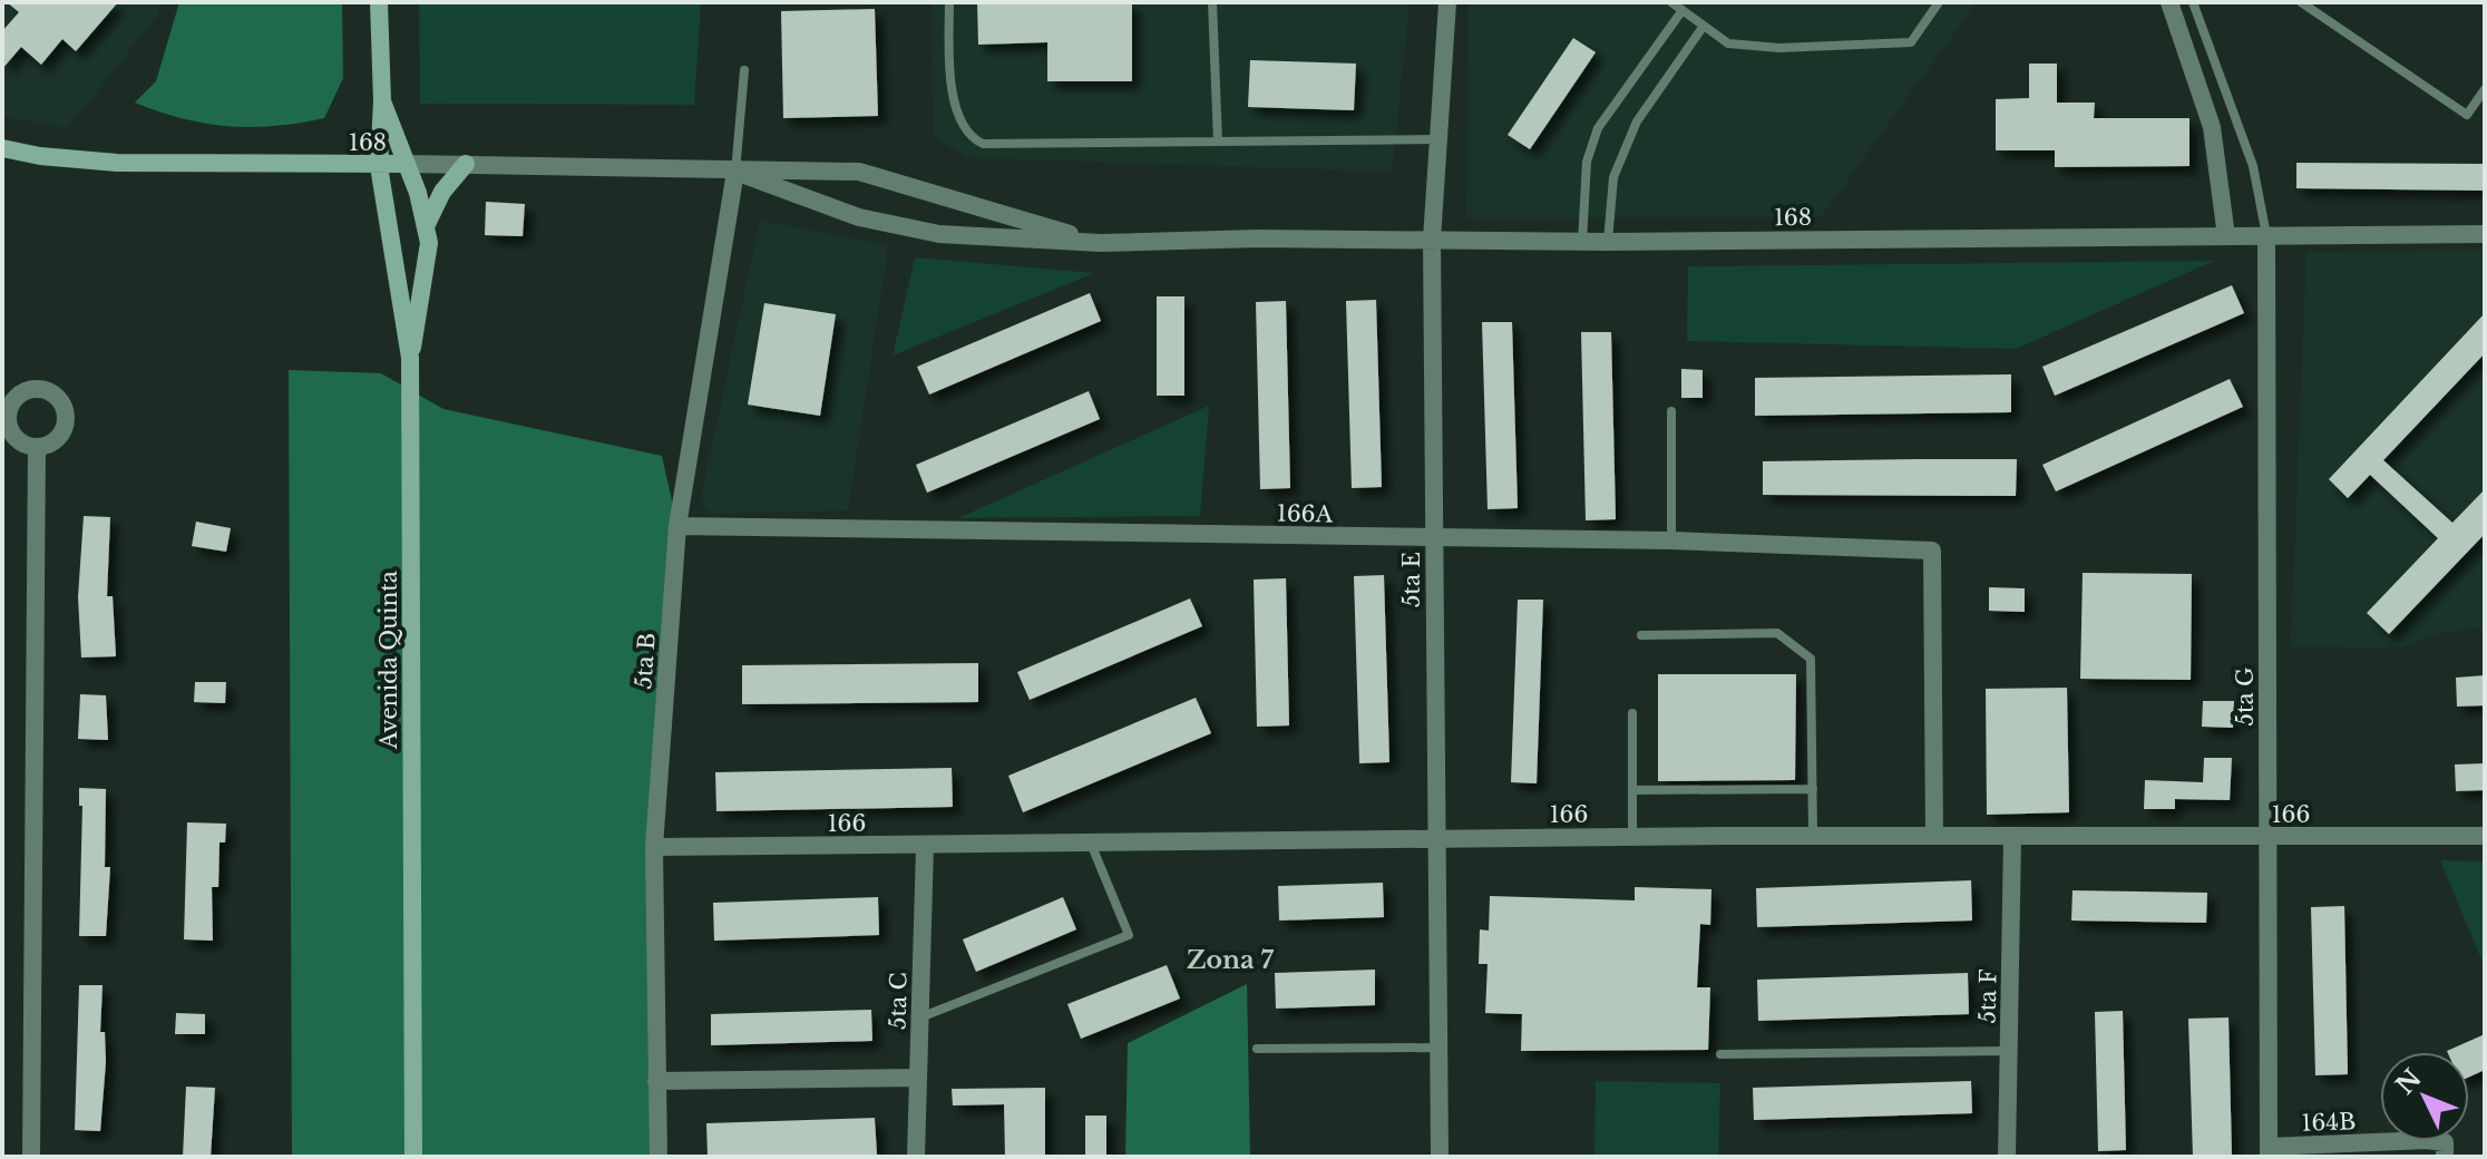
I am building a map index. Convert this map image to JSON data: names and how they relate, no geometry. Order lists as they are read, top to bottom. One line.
{"streets":{"main road":["168","Avenida Quinta"],"street":["166A","5ta E","5ta B","5ta G","166","5ta F","5ta C","164B"]},"crossings":[["168","5ta E"],["168","Avenida Quinta"],["168","5ta B"],["168","5ta G"],["166A","5ta E"],["166A","5ta B"],["166A","166"],["5ta E","166"],["5ta B","166"],["5ta G","166"],["5ta G","164B"],["166","5ta F"],["166","5ta C"]],"districts":["Zona 7"],"north":"top left"}
